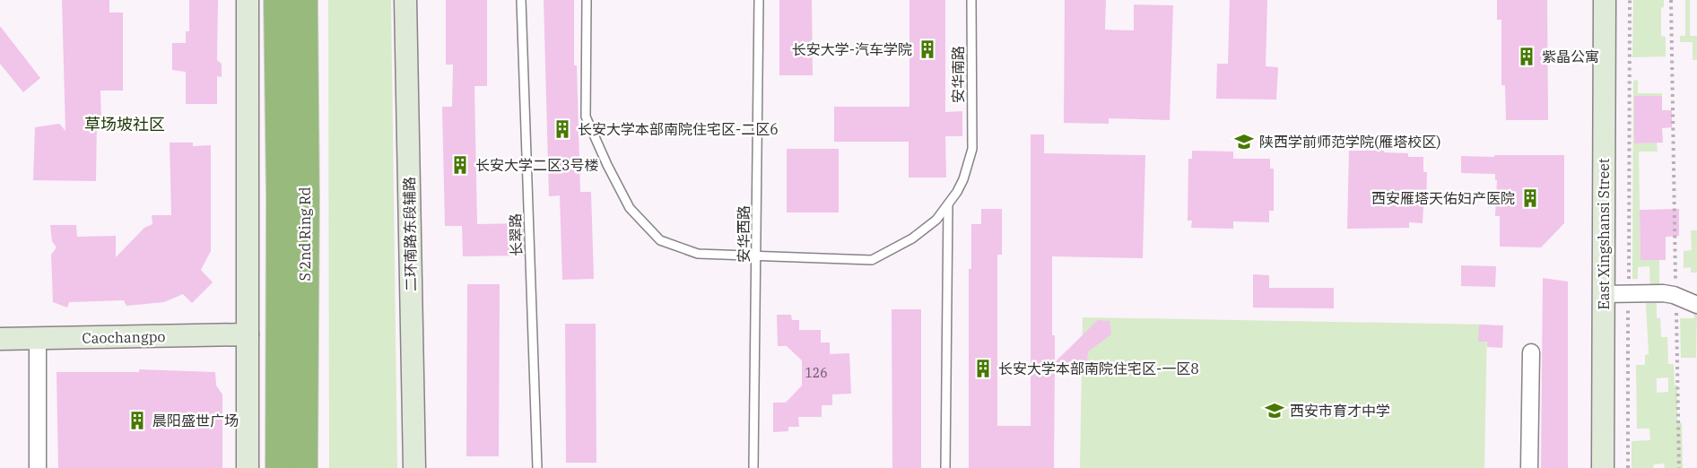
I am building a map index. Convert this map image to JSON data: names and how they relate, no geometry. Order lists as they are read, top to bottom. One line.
{"streets":{"highway":["S 2nd Ring Rd"],"main road":["二环南路东段辅路","East Xingshansi Street","Caochangpo"],"lane":["安华南路","安华西路","长翠路"]},"crossings":[["安华南路","安华西路"]],"districts":["草场坡社区"],"places":{"building":["长安大学-汽车学院","紫晶公寓","长安大学本部南院住宅区-二区6","长安大学二区3号楼","西安雁塔天佑妇产医院","长安大学本部南院住宅区-一区8","晨阳盛世广场"],"school or university":["陕西学前师范学院(雁塔校区)","西安市育才中学"]},"house_numbers":["126"]}
